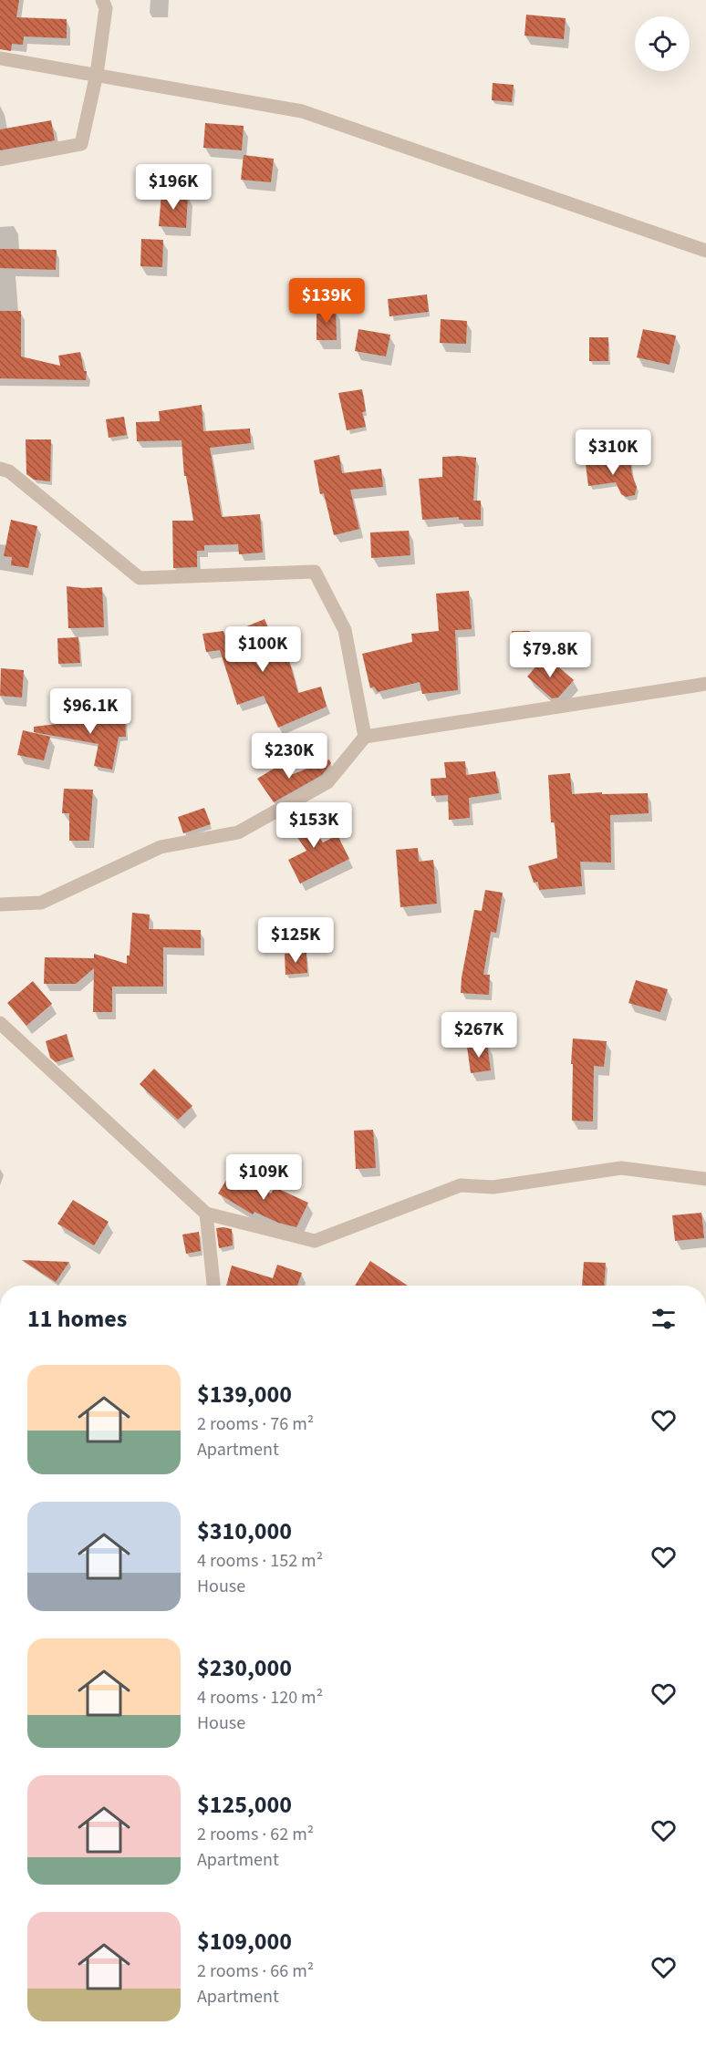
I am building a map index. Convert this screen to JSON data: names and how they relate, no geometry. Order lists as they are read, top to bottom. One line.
{"page":{"price":["$196K","$139K","$310K","$100K","$79.8K","$96.1K","$230K","$153K","$125K","$267K","$109K"],"heading":"11 homes","list":[{"name":"$139,000","note":"2 rooms · 76 m² · Apartment"},{"name":"$310,000","note":"4 rooms · 152 m² · House"},{"name":"$230,000","note":"4 rooms · 120 m² · House"},{"name":"$125,000","note":"2 rooms · 62 m² · Apartment"},{"name":"$109,000","note":"2 rooms · 66 m² · Apartment"}]}}
